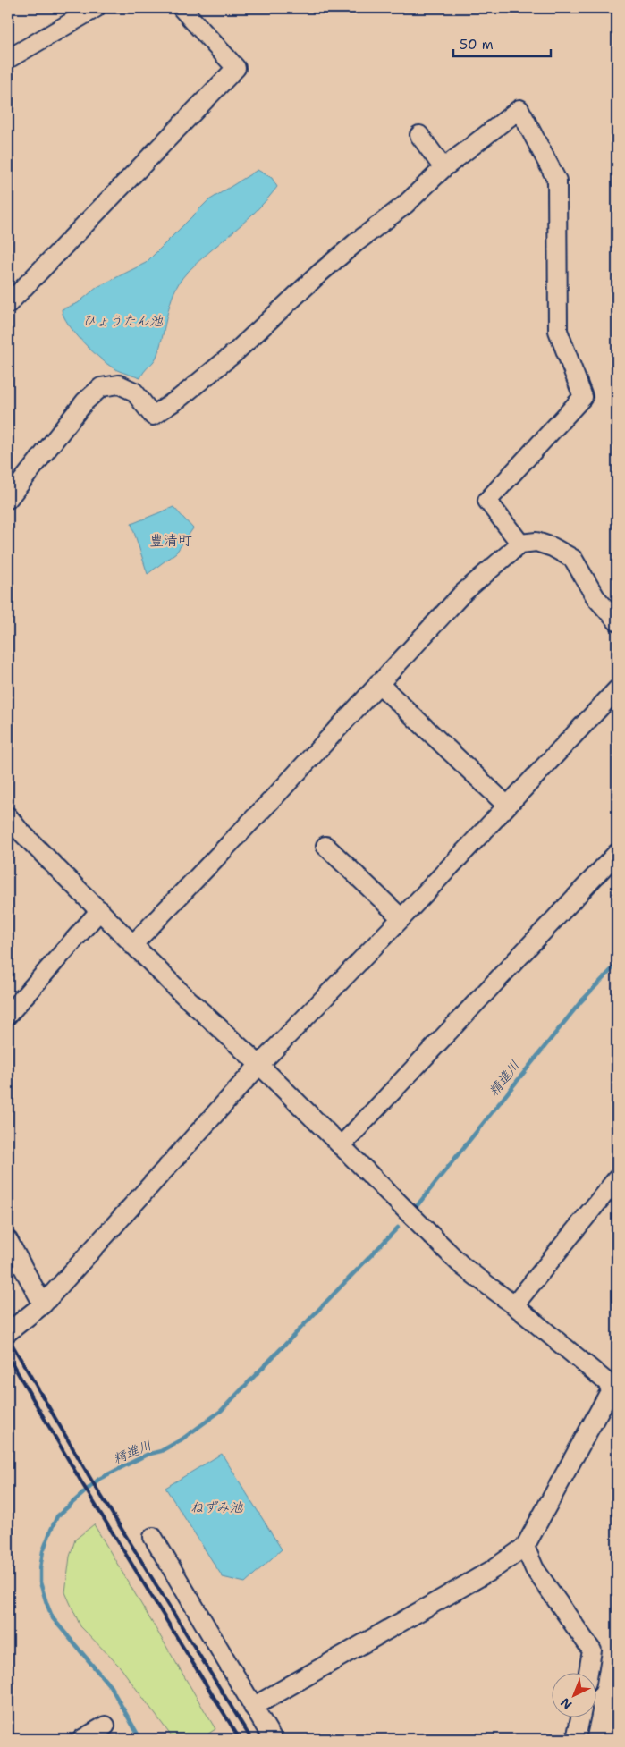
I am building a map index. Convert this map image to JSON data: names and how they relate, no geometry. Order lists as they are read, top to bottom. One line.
{"districts":["豊清町"],"water":["ひょうたん池","精進川","ねずみ池"],"scale_bar":"50 m","north":"bottom left"}
